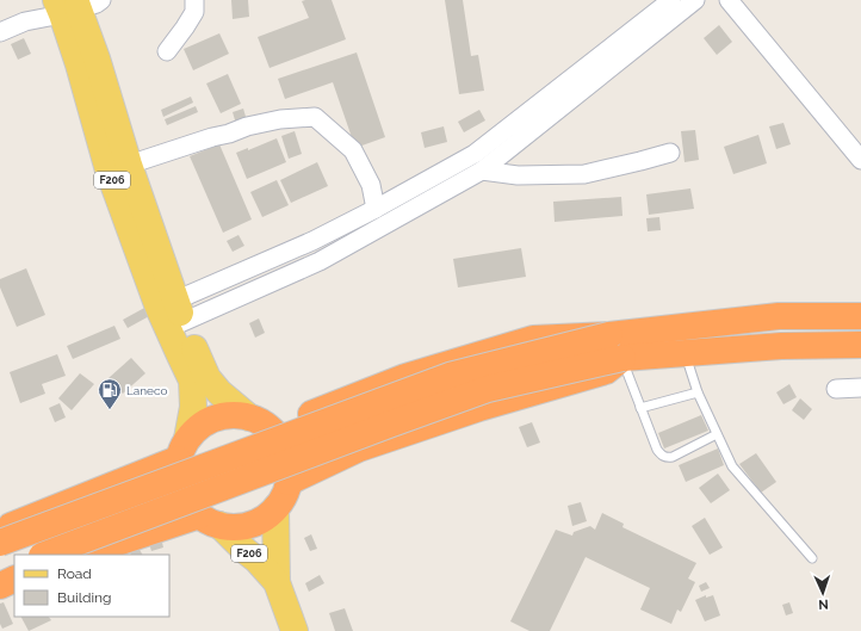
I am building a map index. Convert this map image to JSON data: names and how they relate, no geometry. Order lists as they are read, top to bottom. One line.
{"streets":{"main road":["F206"]},"places":{"fuel station":["Laneco"]},"legend":["Road","Building"],"north":"bottom"}
